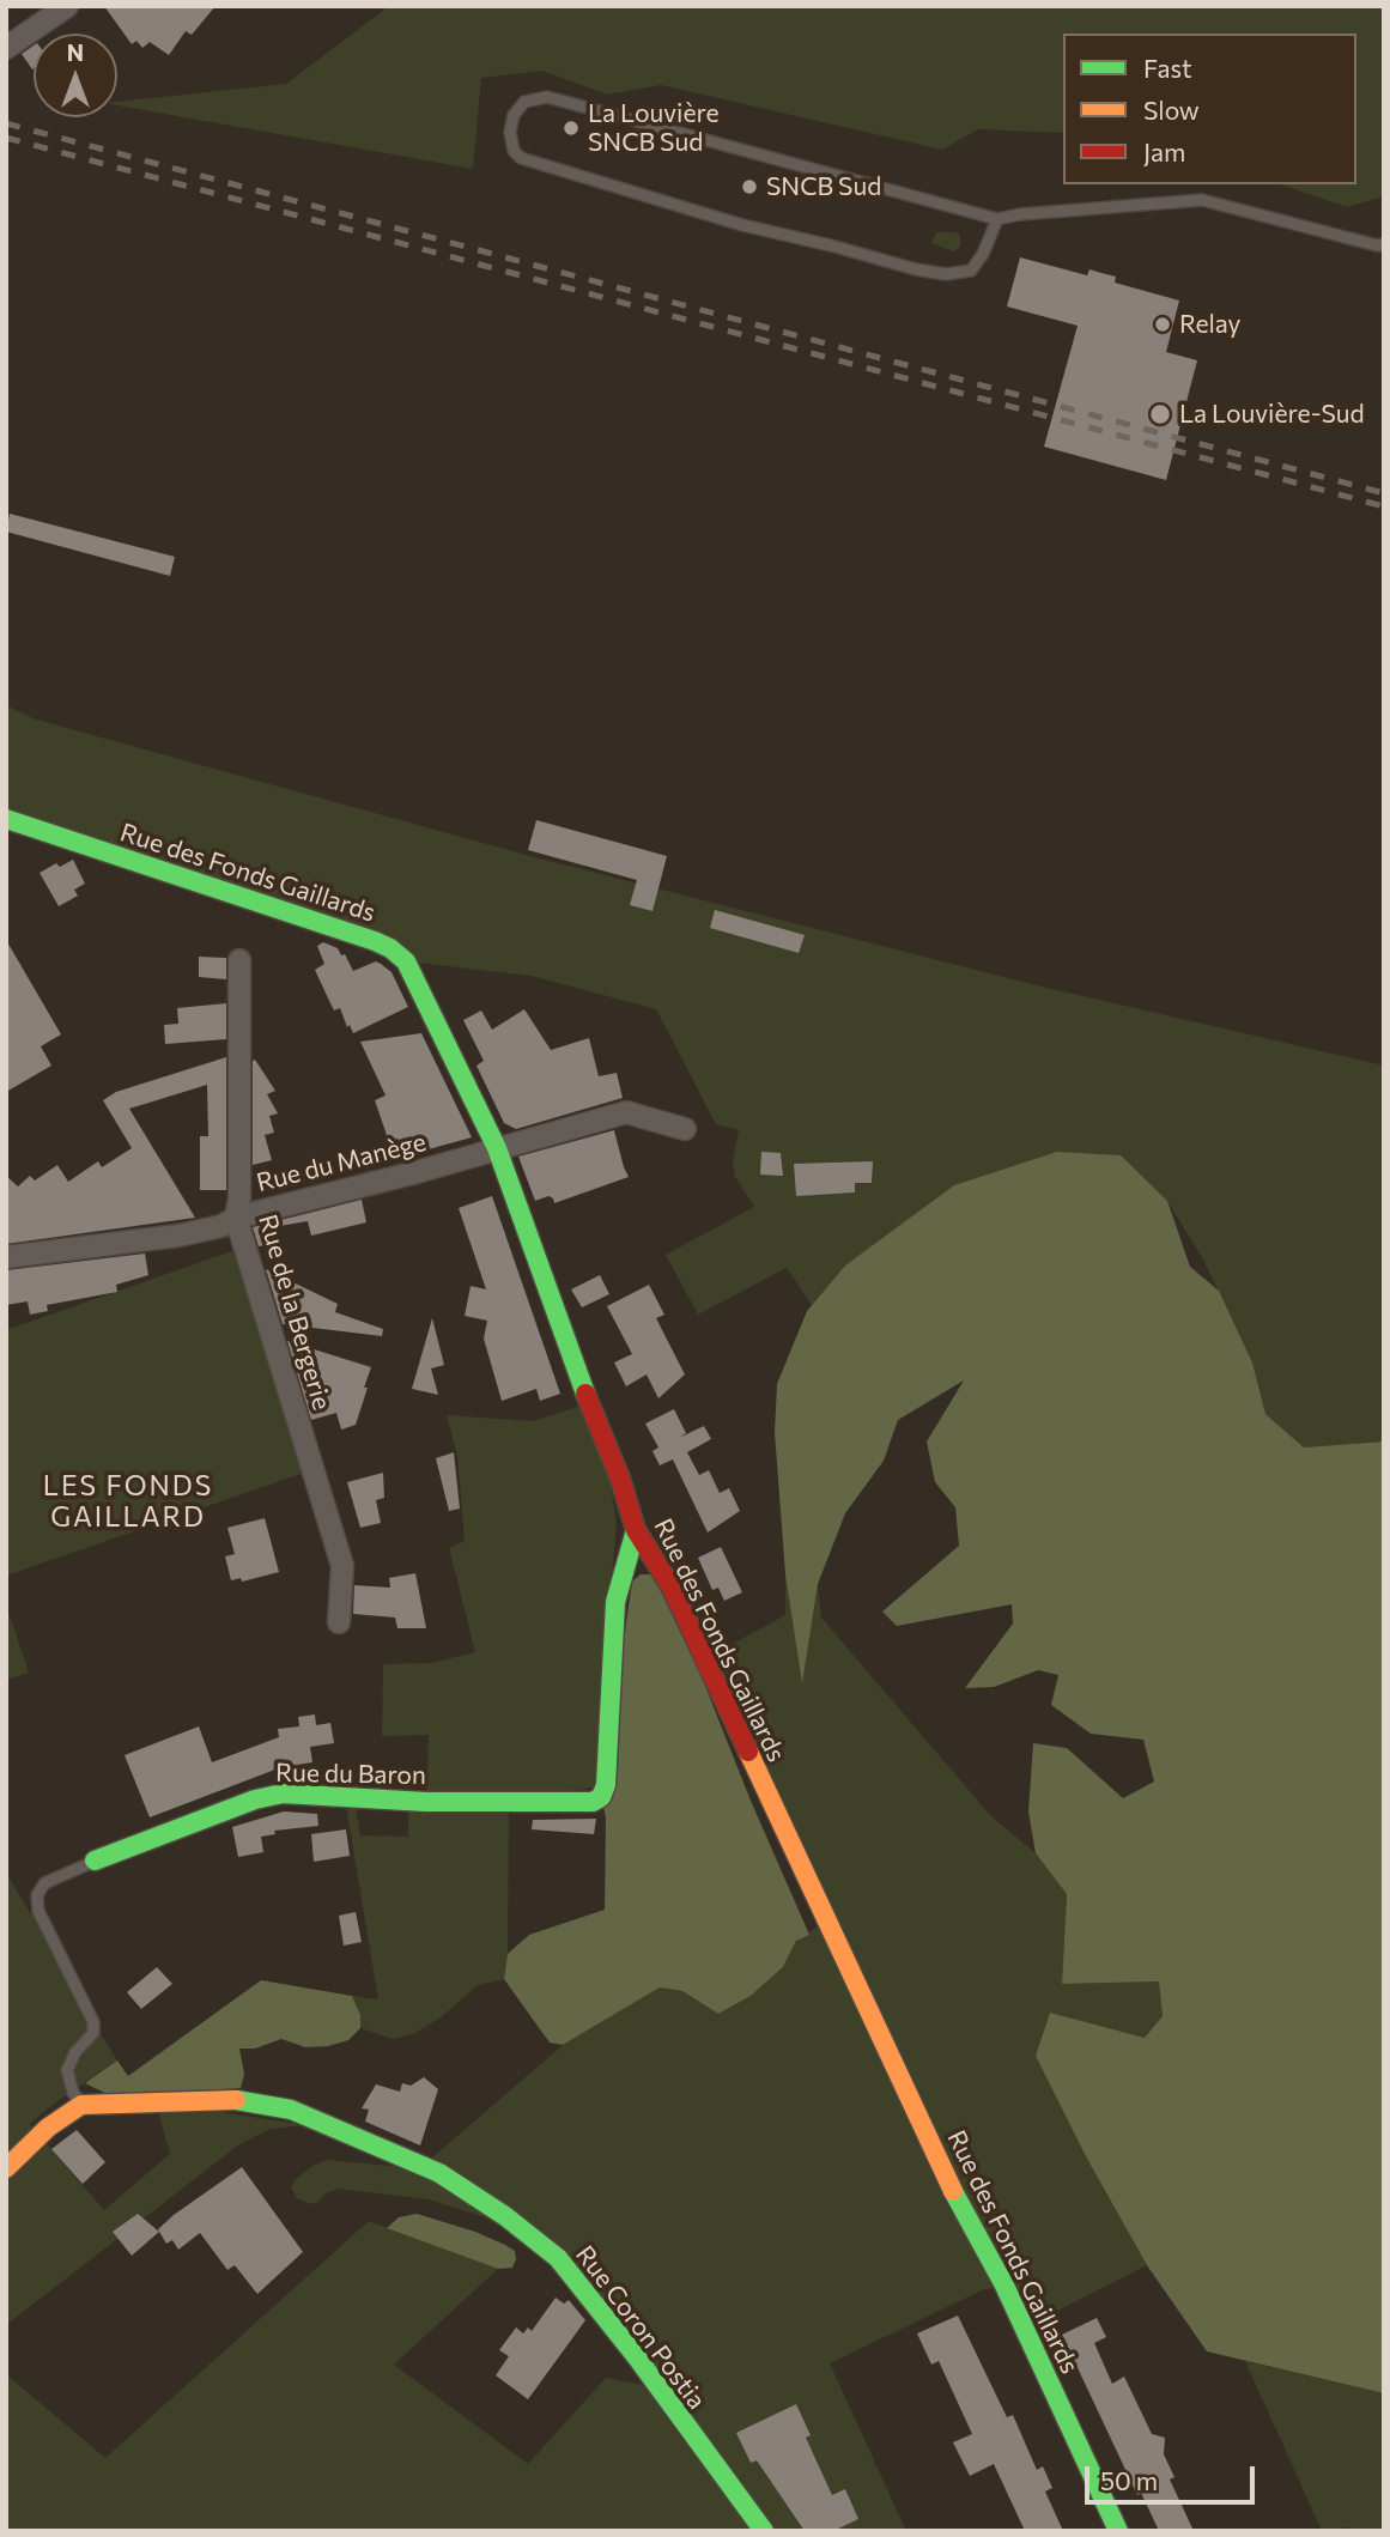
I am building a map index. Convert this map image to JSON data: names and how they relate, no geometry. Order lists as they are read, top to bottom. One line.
{"streets":{"street":["Rue des Fonds Gaillards","Rue du Manège","Rue de la Bergerie","Rue du Baron","Rue Coron Postia"]},"crossings":[["Rue des Fonds Gaillards","Rue du Manège"],["Rue des Fonds Gaillards","Rue du Baron"],["Rue du Manège","Rue de la Bergerie"],["Rue du Baron","Rue Coron Postia"]],"districts":["LES FONDS GAILLARD"],"places":["La Louvière SNCB Sud","SNCB Sud","Relay","La Louvière-Sud"],"legend":["Fast","Slow","Jam"],"scale_bar":"50 m","north":"top"}
